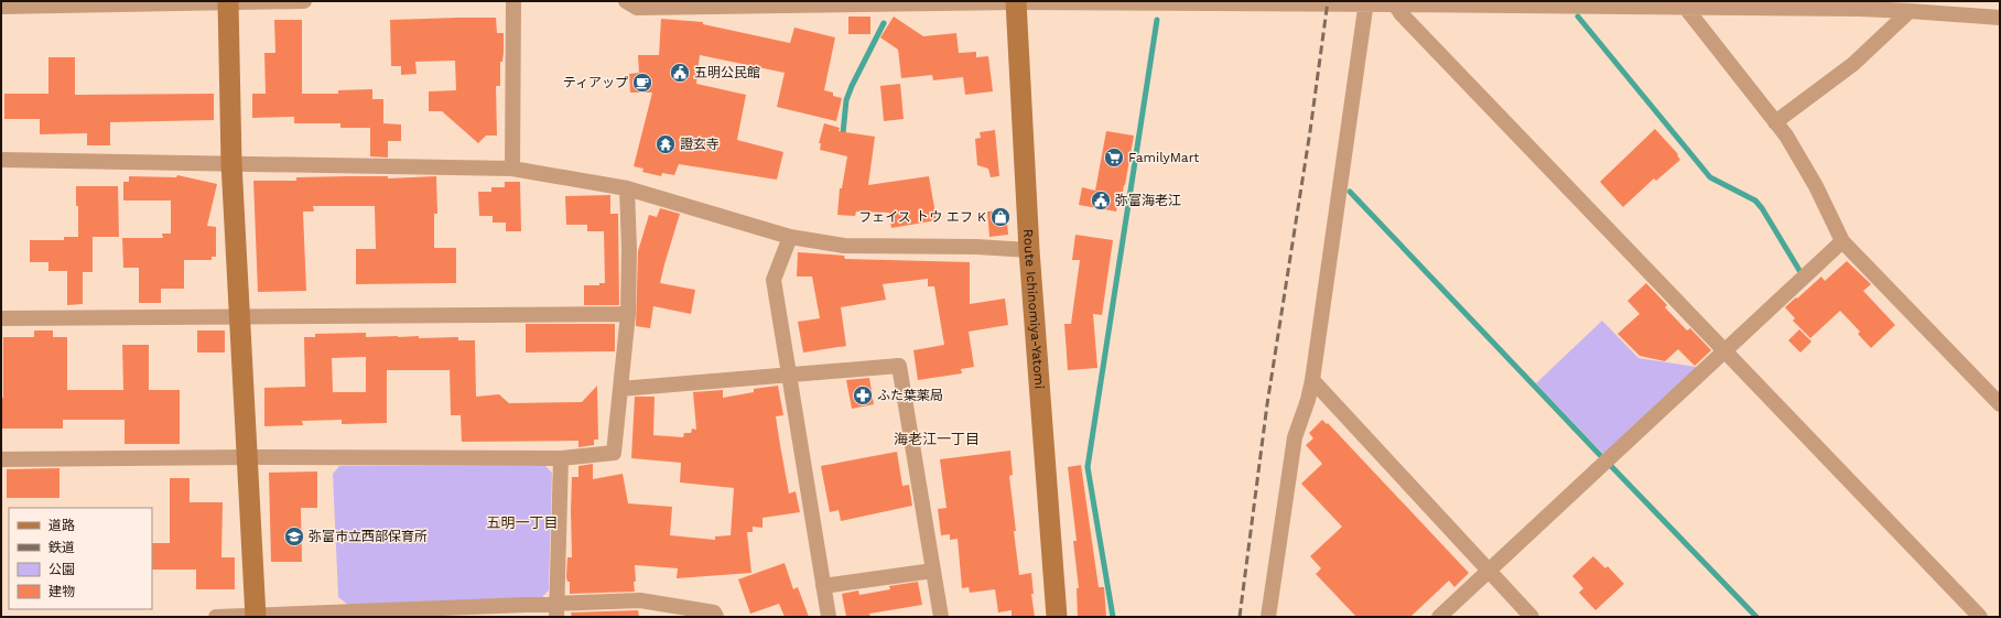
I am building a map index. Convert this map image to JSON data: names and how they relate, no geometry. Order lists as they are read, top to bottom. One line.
{"streets":{"main road":["Route Ichinomiya-Yatomi"]},"districts":["海老江一丁目","五明一丁目"],"places":{"public building":["五明公民館","弥富海老江"],"cafe":["ティアップ"],"temple":["證玄寺"],"supermarket":["FamilyMart"],"shop":["フェイス トウ エフ K"],"pharmacy":["ふた葉薬局"],"school or university":["弥富市立西部保育所"]},"legend":["道路","鉄道","公園","建物"]}
